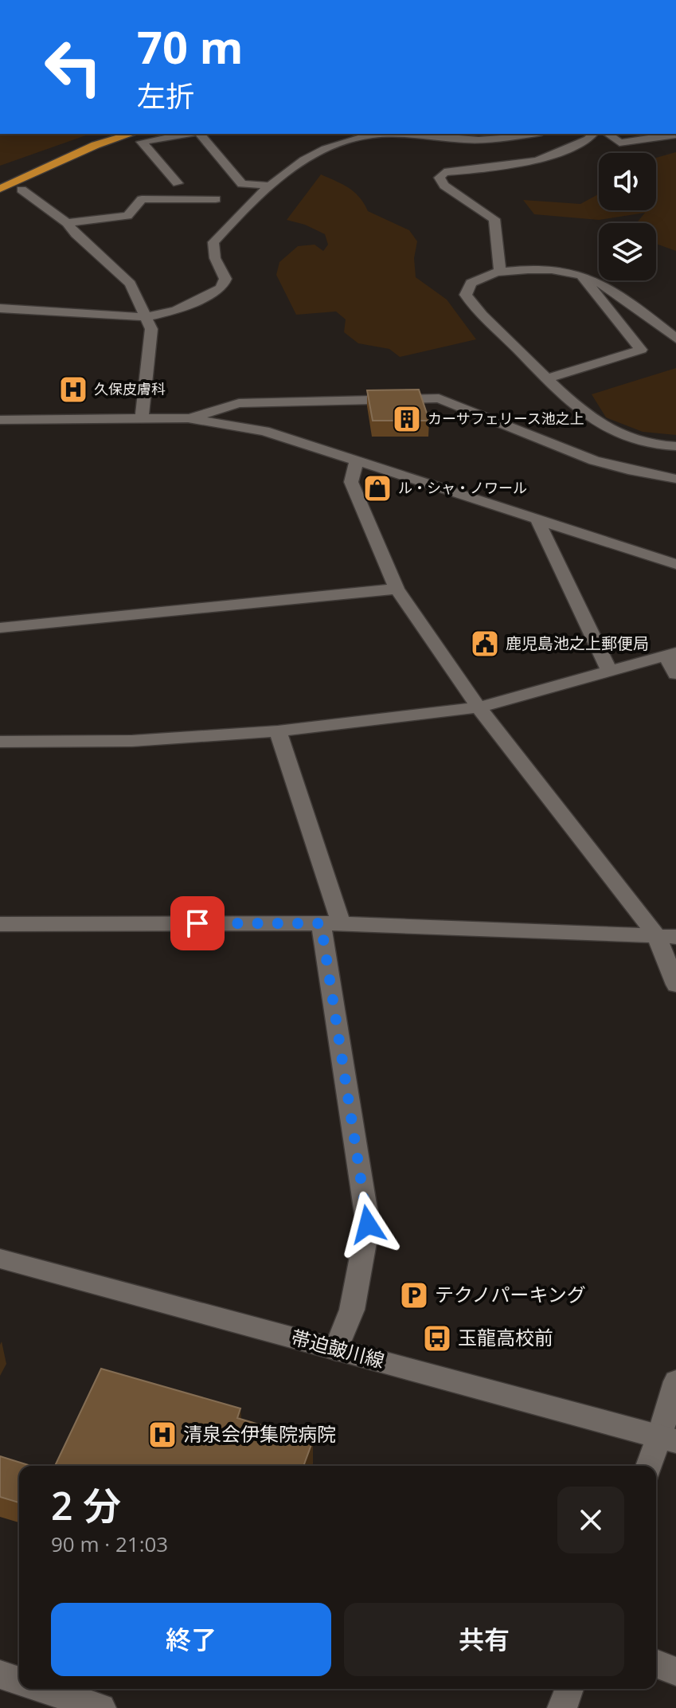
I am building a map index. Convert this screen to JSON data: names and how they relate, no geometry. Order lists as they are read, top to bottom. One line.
{"streets":{"street":["帯迫皷川線"]},"places":{"hospital":["久保皮膚科","清泉会伊集院病院"],"building":["カーサフェリース池之上"],"shop":["ル・シャ・ノワール"],"public building":["鹿児島池之上郵便局"],"parking":["テクノパーキング"],"bus stop":["玉龍高校前"]},"page":{"turn":["70 m","左折"],"heading":["2 分","90 m · 21:03"],"buttons":["終了","共有"]}}
